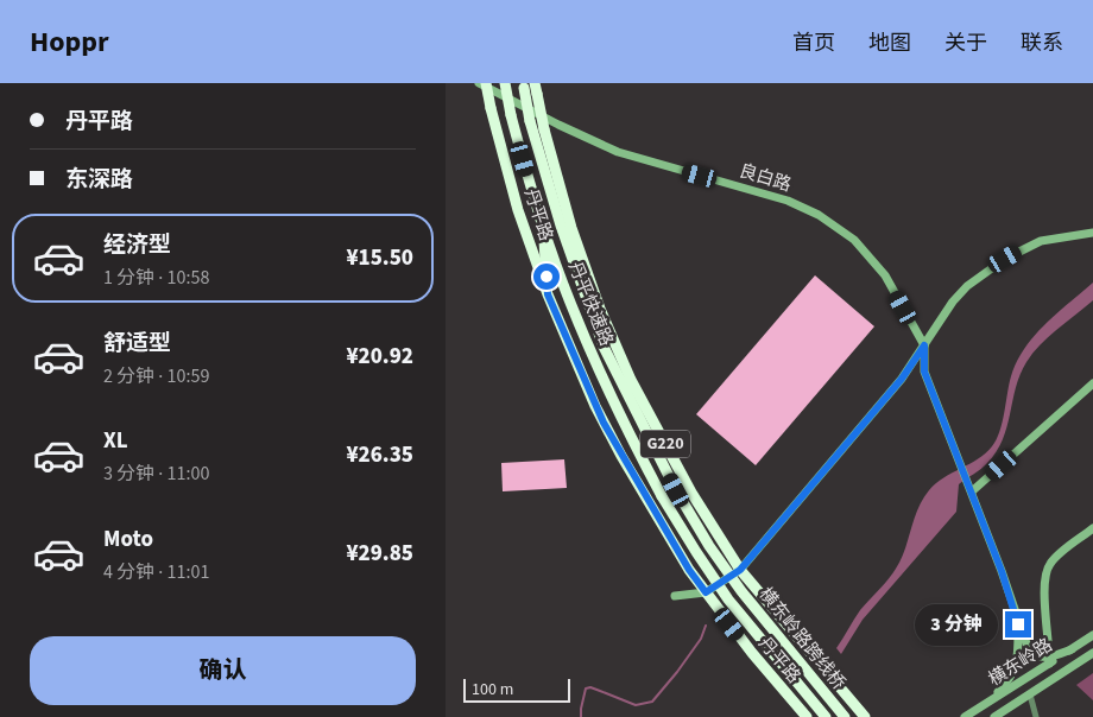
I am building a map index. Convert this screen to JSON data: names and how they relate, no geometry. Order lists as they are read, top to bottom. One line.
{"streets":{"highway":["丹平路","丹平快速路","G220","横东岭路跨线桥"],"street":["良白路","横东岭路"]},"crossings":[["丹平快速路","横东岭路跨线桥"]],"scale_bar":"100 m","page":{"header":"Hoppr","nav":["首页","地图","关于","联系"],"banner":["丹平路","东深路"],"list":[{"name":"经济型","note":"1 分钟 · 10:58","value":"¥15.50"},{"name":"舒适型","note":"2 分钟 · 10:59","value":"¥20.92"},{"name":"XL","note":"3 分钟 · 11:00","value":"¥26.35"},{"name":"Moto","note":"4 分钟 · 11:01","value":"¥29.85"}],"bubble":"3 分钟","buttons":"确认","scale":"100 m"}}
